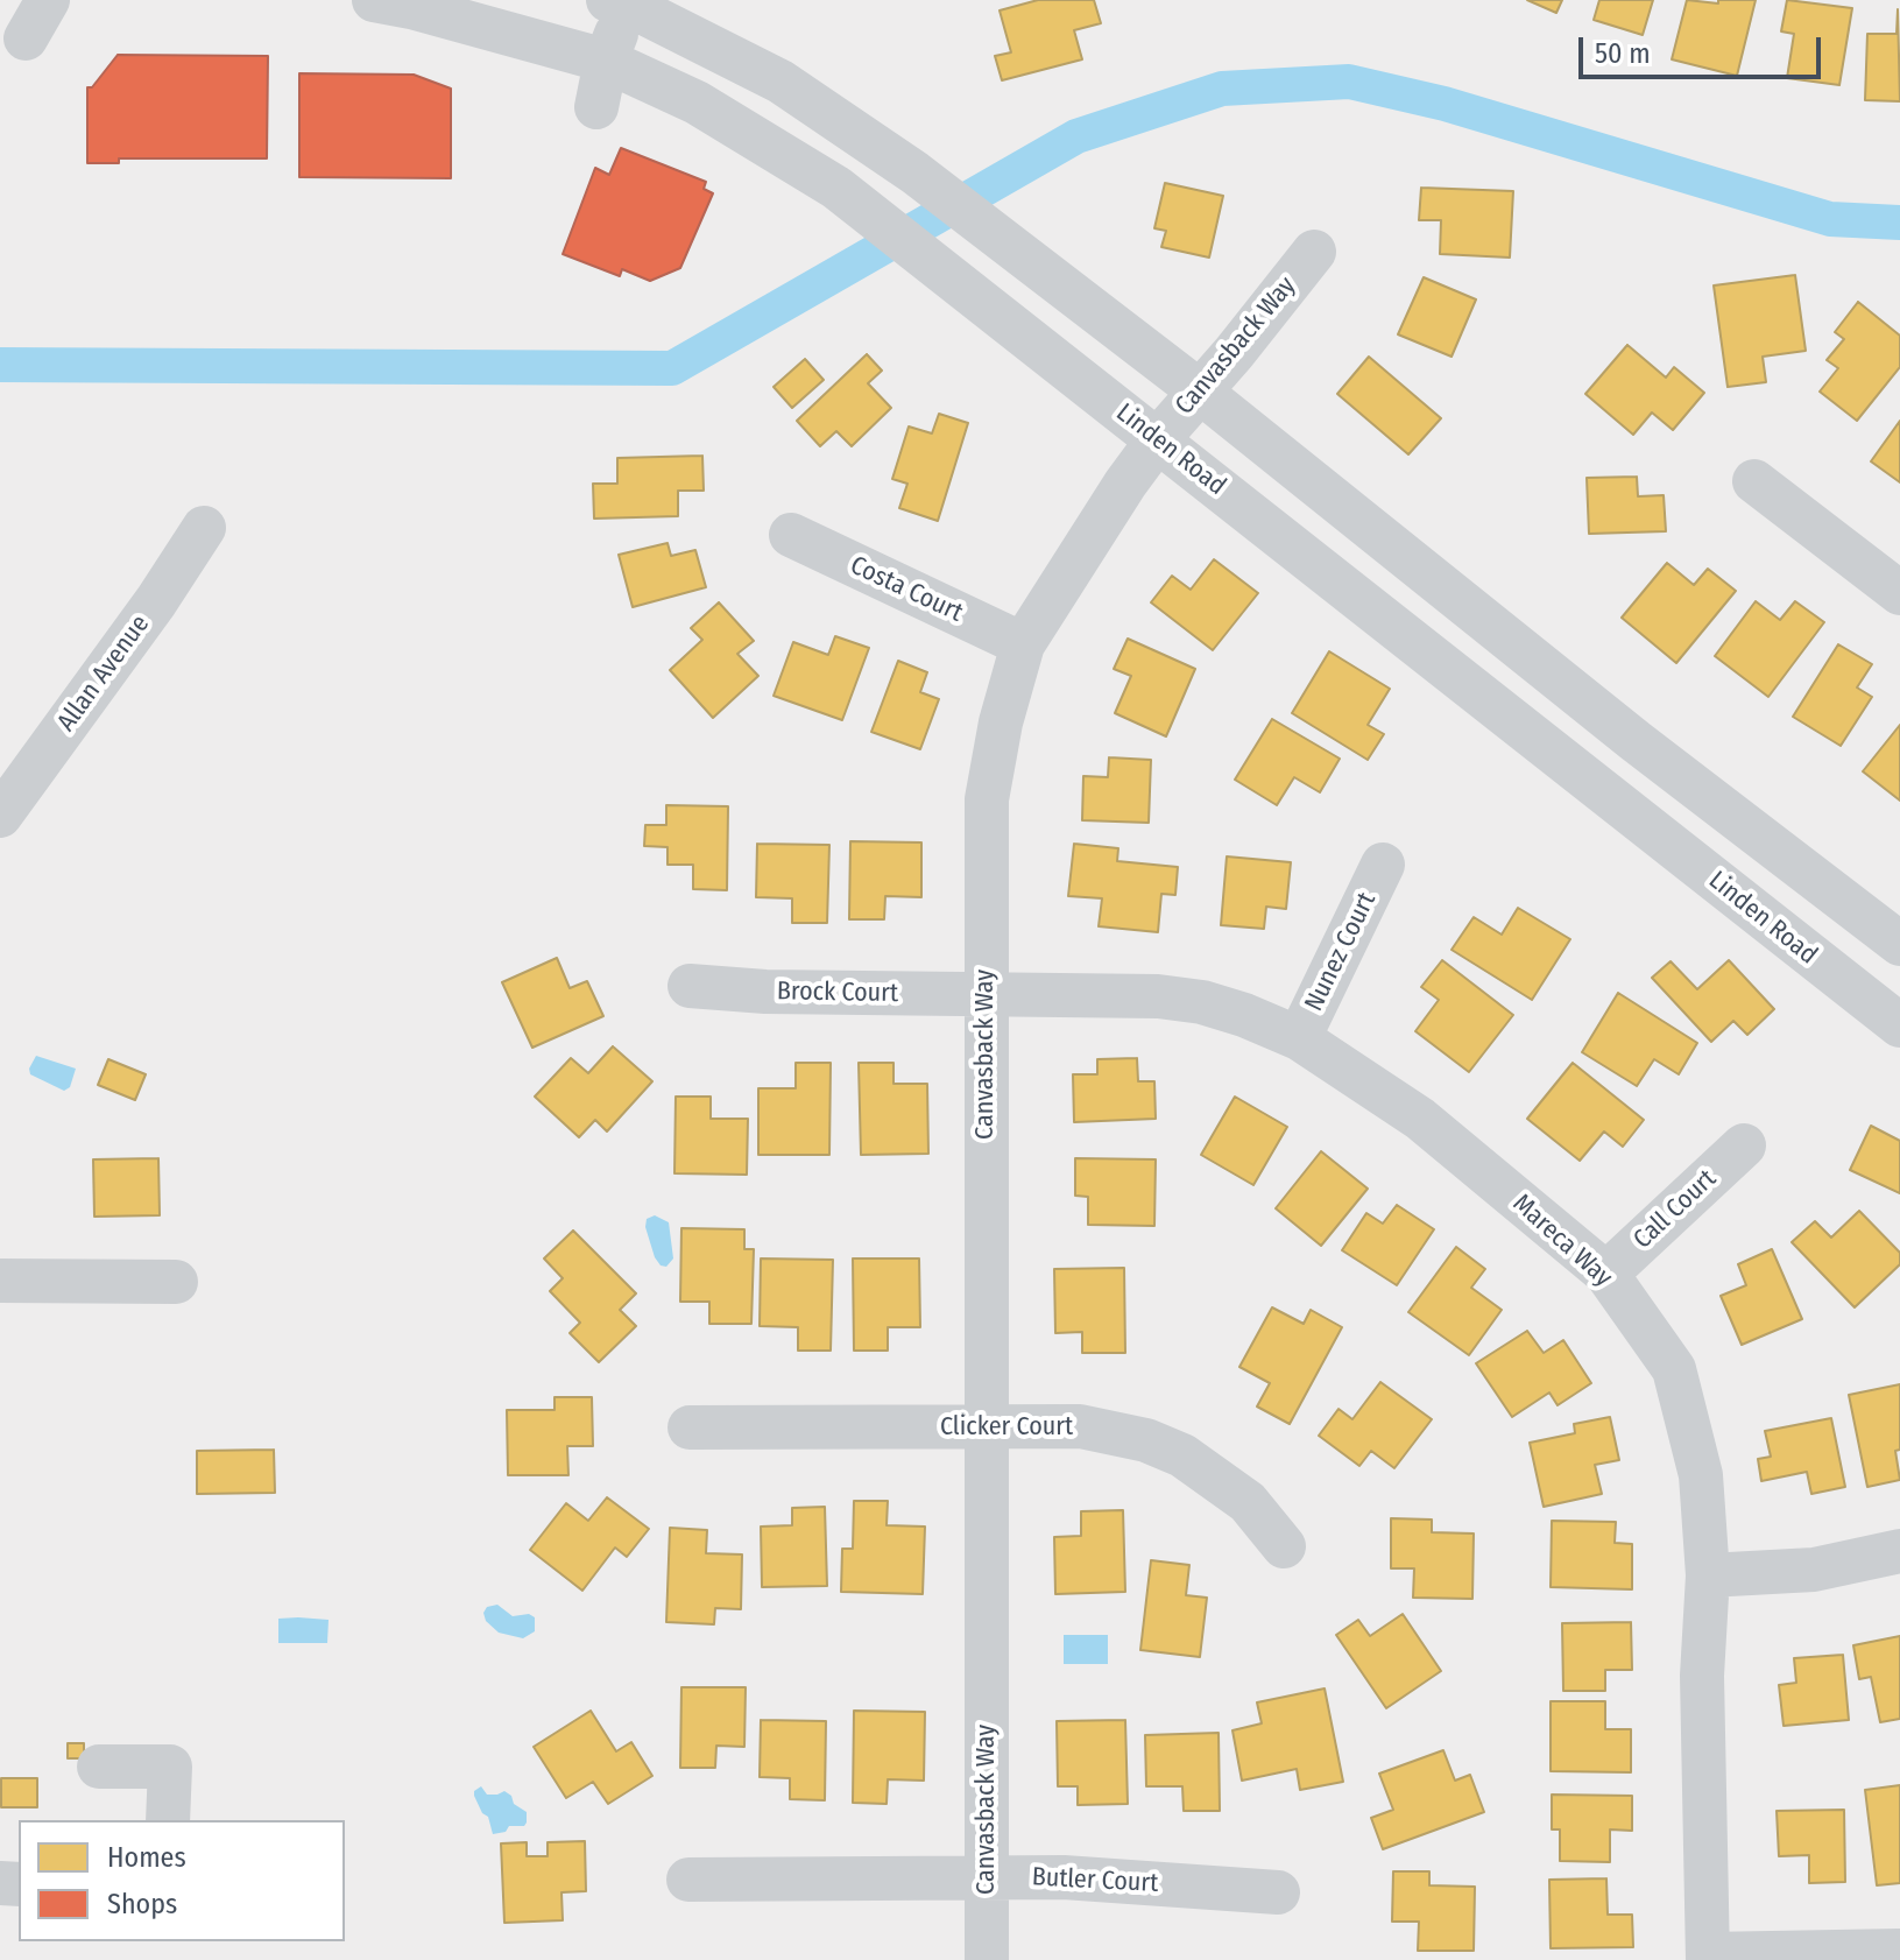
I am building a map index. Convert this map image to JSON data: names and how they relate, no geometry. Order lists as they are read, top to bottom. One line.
{"streets":{"street":["Canvasback Way","Linden Road","Costa Court","Allan Avenue","Nunez Court","Brock Court","Call Court","Mareca Way","Clicker Court","Butler Court"]},"crossings":[["Canvasback Way","Linden Road"],["Canvasback Way","Costa Court"],["Canvasback Way","Brock Court"],["Canvasback Way","Mareca Way"],["Canvasback Way","Clicker Court"],["Canvasback Way","Butler Court"],["Nunez Court","Mareca Way"],["Brock Court","Mareca Way"],["Call Court","Mareca Way"]],"legend":["Homes","Shops"],"scale_bar":"50 m"}
